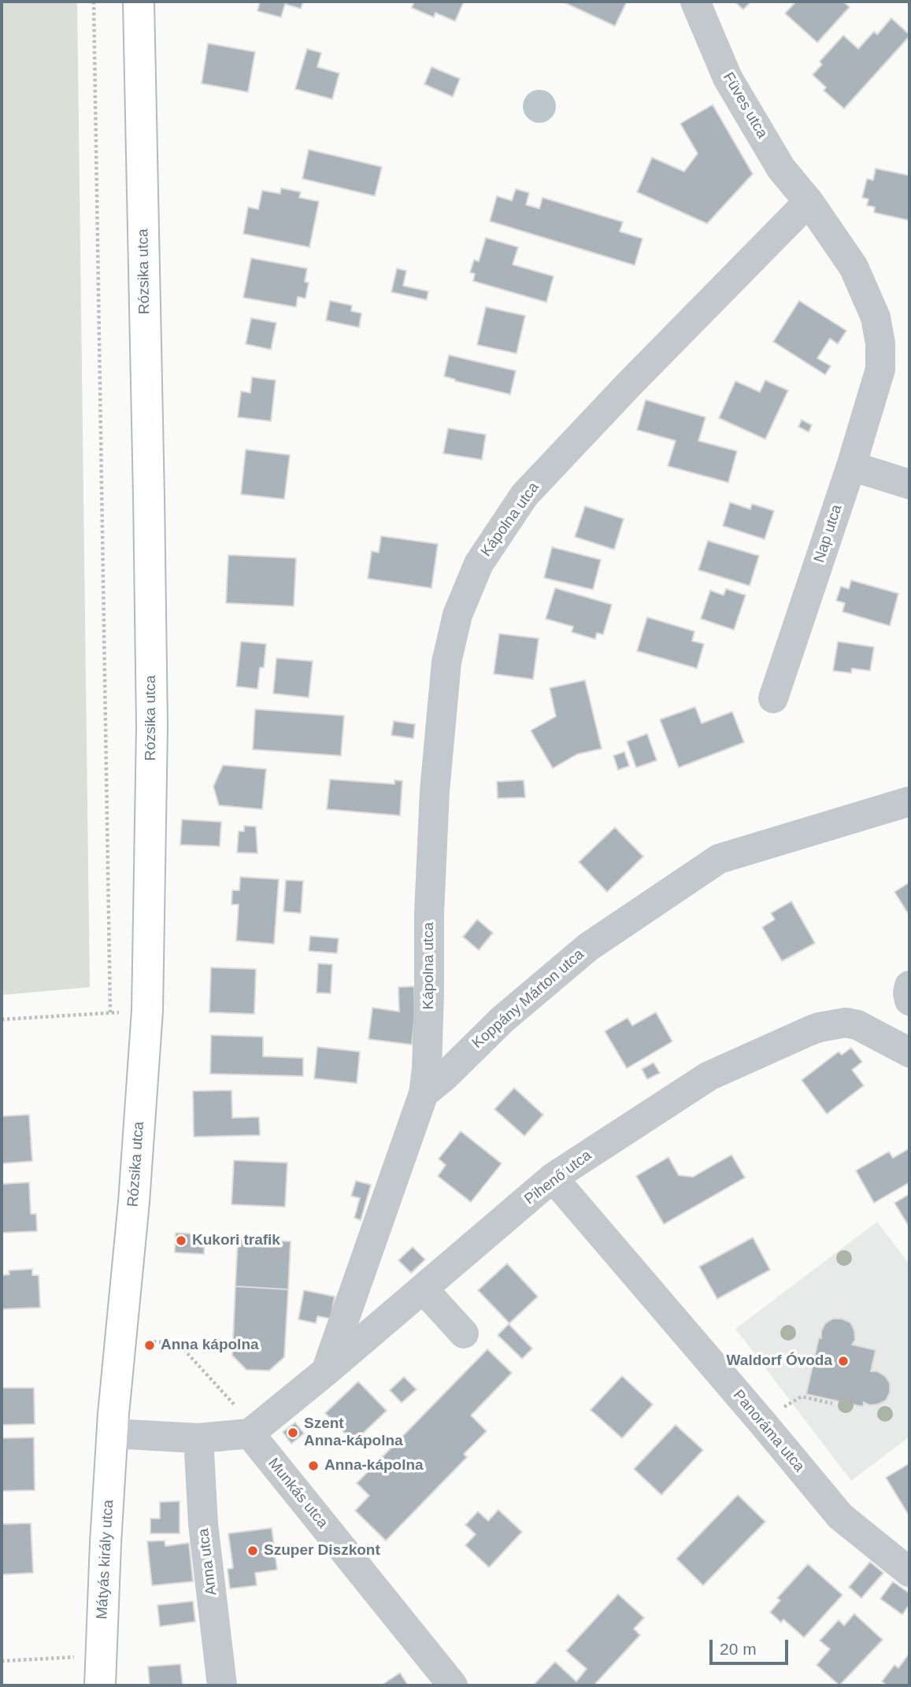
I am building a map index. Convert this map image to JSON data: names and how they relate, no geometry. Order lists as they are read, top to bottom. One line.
{"streets":{"main road":["Rózsika utca","Mátyás király utca"],"street":["Füves utca","Kápolna utca","Nap utca","Koppány Márton utca","Pihenő utca","Panoráma utca","Munkás utca","Anna utca"]},"crossings":[["Füves utca","Kápolna utca"],["Füves utca","Nap utca"],["Rózsika utca","Mátyás király utca"],["Kápolna utca","Nap utca"],["Kápolna utca","Koppány Márton utca"],["Pihenő utca","Panoráma utca"],["Pihenő utca","Munkás utca"]],"places":["Kukori trafik","Anna kápolna","Waldorf Óvoda","Szent Anna-kápolna","Anna-kápolna","Szuper Diszkont"],"scale_bar":"20 m"}
